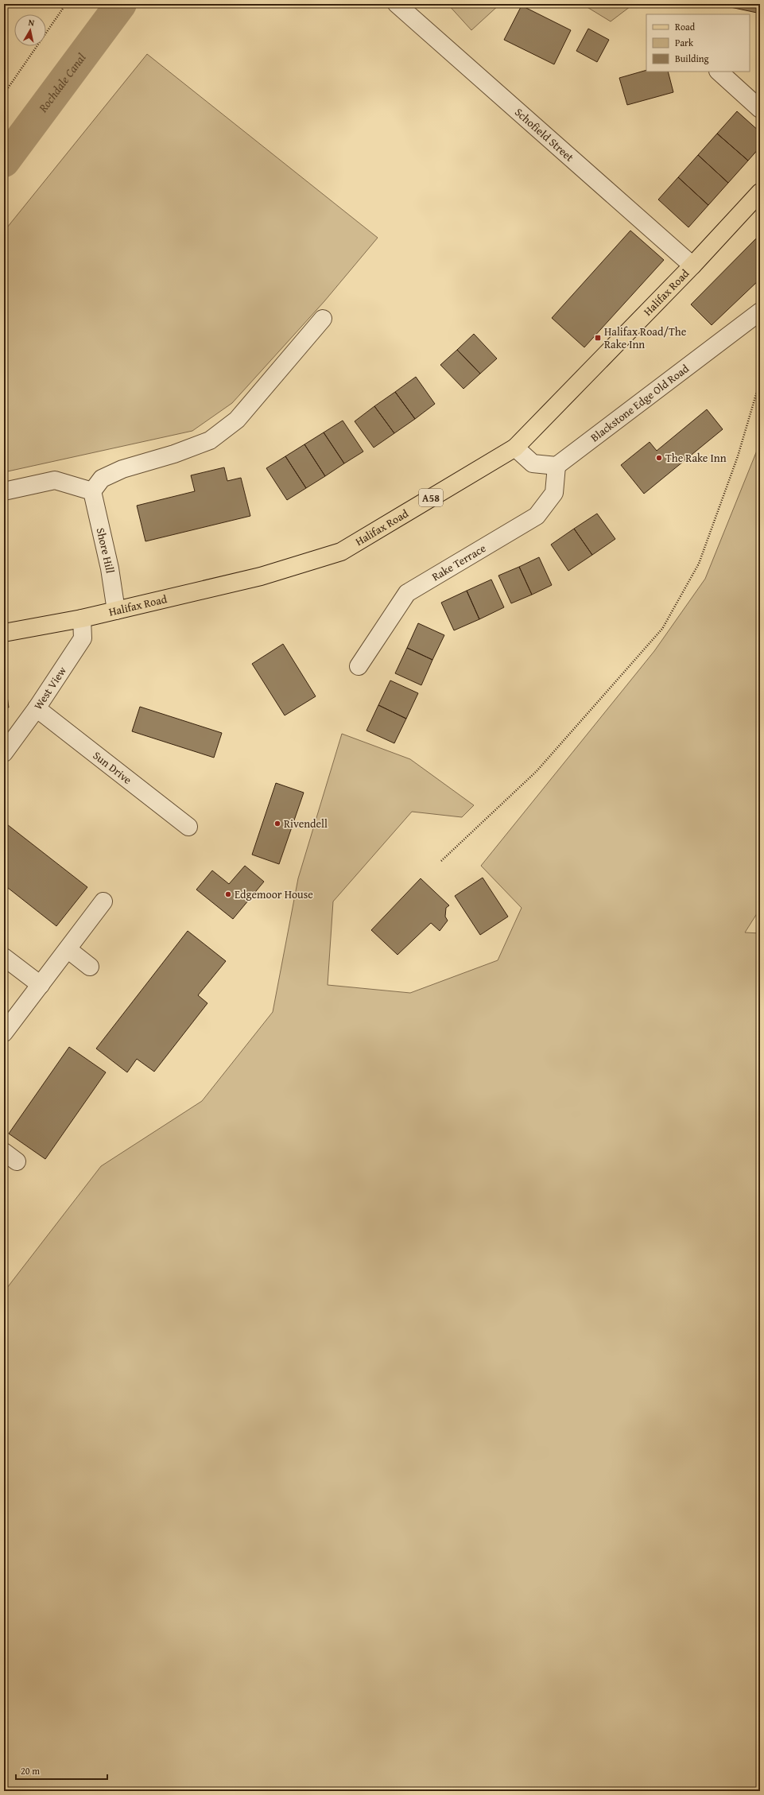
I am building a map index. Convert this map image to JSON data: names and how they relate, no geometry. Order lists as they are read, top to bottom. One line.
{"streets":{"main road":["Halifax Road","A58"],"street":["Schofield Street","Blackstone Edge Old Road","Shore Hill","Rake Terrace","West View","Sun Drive"]},"crossings":[["Schofield Street","Halifax Road"],["Halifax Road","Shore Hill"],["Halifax Road","West View"],["Blackstone Edge Old Road","Rake Terrace"],["West View","Sun Drive"]],"water":["Rochdale Canal"],"places":{"transit":["Halifax Road/The Rake Inn"],"other":["The Rake Inn","Rivendell","Edgemoor House"]},"legend":["Road","Park","Building"],"scale_bar":"20 m","north":"top"}
